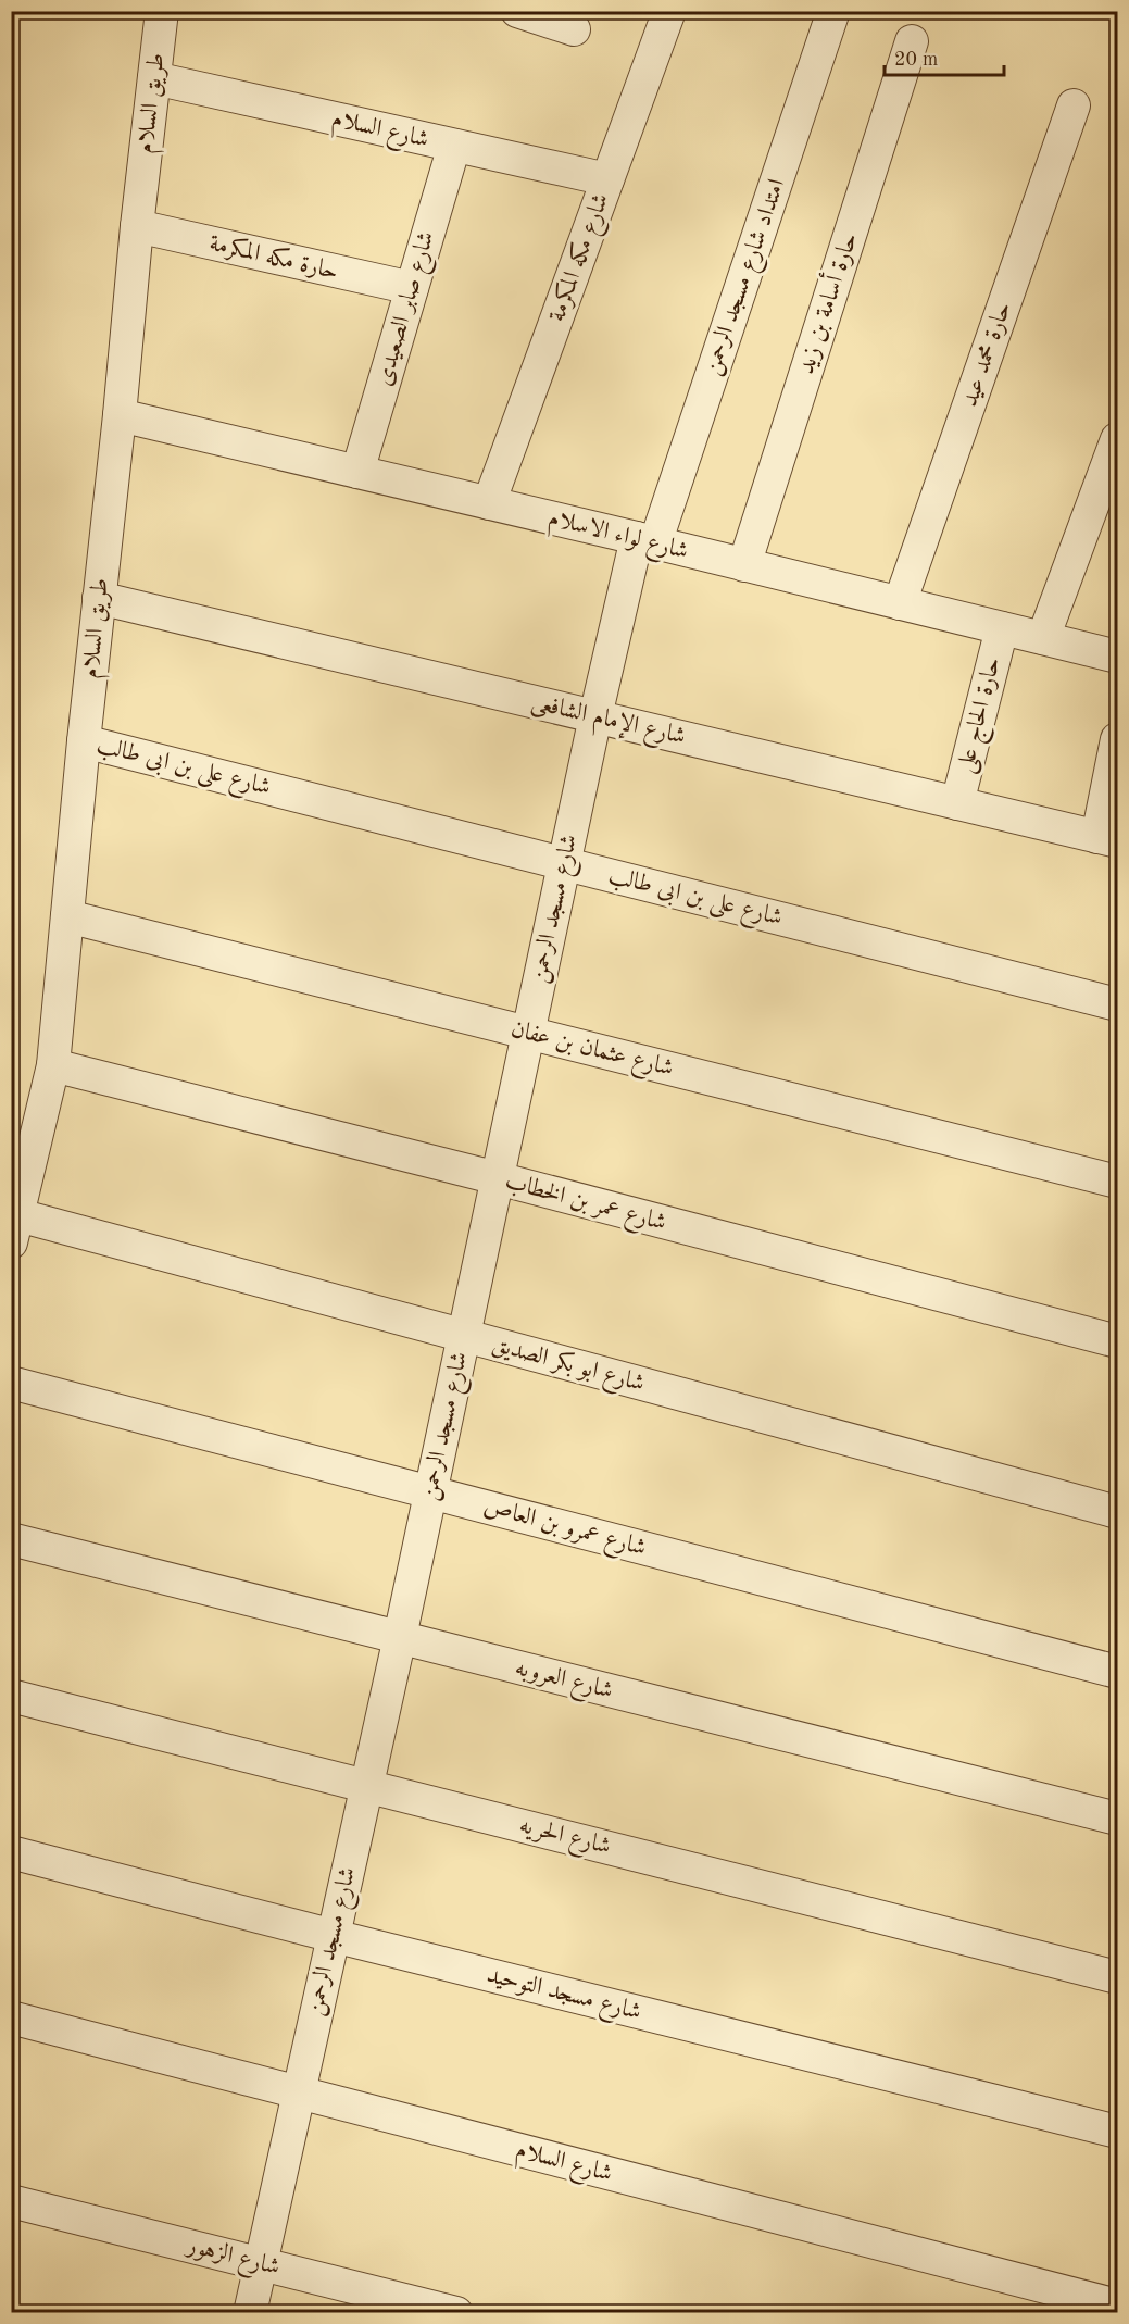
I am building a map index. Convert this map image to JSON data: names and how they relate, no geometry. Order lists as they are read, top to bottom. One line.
{"streets":{"street":["طريق السلام","شارع السلام","حارة مكه المكرمة","شارع مكه المكرمة","امتداد شارع مسجد الرحمن","حارة أسامة بن زيد","شارع صابر الصعيدى","حارة محمد عيد","شارع لواء الاسلام","حارة الحاج على","شارع الإمام الشافعى","شارع على بن ابى طالب","شارع مسجد الرحمن","شارع عثمان بن عفان","شارع عمر بن الخطاب","شارع ابو بكر الصديق","شارع عمرو بن العاص","شارع العروبه","شارع الحريه","شارع مسجد التوحيد","شارع الزهور"]},"crossings":[["طريق السلام","شارع السلام"],["طريق السلام","حارة مكه المكرمة"],["طريق السلام","شارع لواء الاسلام"],["طريق السلام","شارع الإمام الشافعى"],["طريق السلام","شارع على بن ابى طالب"],["طريق السلام","شارع عثمان بن عفان"],["طريق السلام","شارع عمر بن الخطاب"],["طريق السلام","شارع ابو بكر الصديق"],["شارع السلام","شارع مكه المكرمة"],["شارع السلام","شارع صابر الصعيدى"],["شارع السلام","شارع مسجد الرحمن"],["حارة مكه المكرمة","شارع صابر الصعيدى"],["شارع مكه المكرمة","شارع لواء الاسلام"],["امتداد شارع مسجد الرحمن","شارع لواء الاسلام"],["امتداد شارع مسجد الرحمن","شارع مسجد الرحمن"],["حارة أسامة بن زيد","شارع لواء الاسلام"],["شارع صابر الصعيدى","شارع لواء الاسلام"],["حارة محمد عيد","شارع لواء الاسلام"],["شارع لواء الاسلام","حارة الحاج على"],["شارع لواء الاسلام","شارع مسجد الرحمن"],["حارة الحاج على","شارع الإمام الشافعى"],["شارع الإمام الشافعى","شارع مسجد الرحمن"],["شارع على بن ابى طالب","شارع مسجد الرحمن"],["شارع مسجد الرحمن","شارع عثمان بن عفان"],["شارع مسجد الرحمن","شارع عمر بن الخطاب"],["شارع مسجد الرحمن","شارع ابو بكر الصديق"],["شارع مسجد الرحمن","شارع عمرو بن العاص"],["شارع مسجد الرحمن","شارع العروبه"],["شارع مسجد الرحمن","شارع الحريه"],["شارع مسجد الرحمن","شارع مسجد التوحيد"],["شارع مسجد الرحمن","شارع الزهور"]],"scale_bar":"20 m"}
